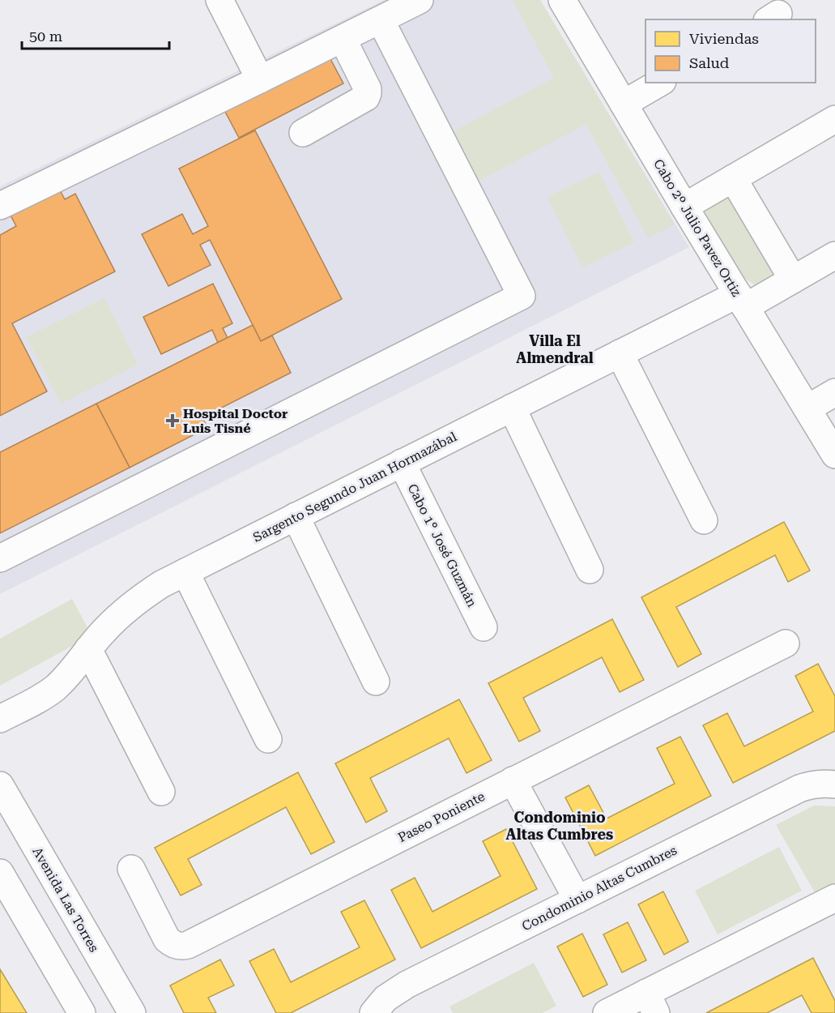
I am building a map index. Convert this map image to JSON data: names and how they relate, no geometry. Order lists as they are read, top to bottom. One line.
{"streets":{"street":["Cabo 2º Julio Pavez Ortiz","Sargento Segundo Juan Hormazábal","Cabo 1° José Guzmán","Paseo Poniente","Condominio Altas Cumbres","Avenida Las Torres"]},"crossings":[["Cabo 2º Julio Pavez Ortiz","Sargento Segundo Juan Hormazábal"],["Sargento Segundo Juan Hormazábal","Cabo 1° José Guzmán"]],"districts":["Villa El Almendral","Condominio Altas Cumbres"],"places":{"health":["Hospital Doctor Luis Tisné"]},"legend":["Viviendas","Salud"],"scale_bar":"50 m"}
